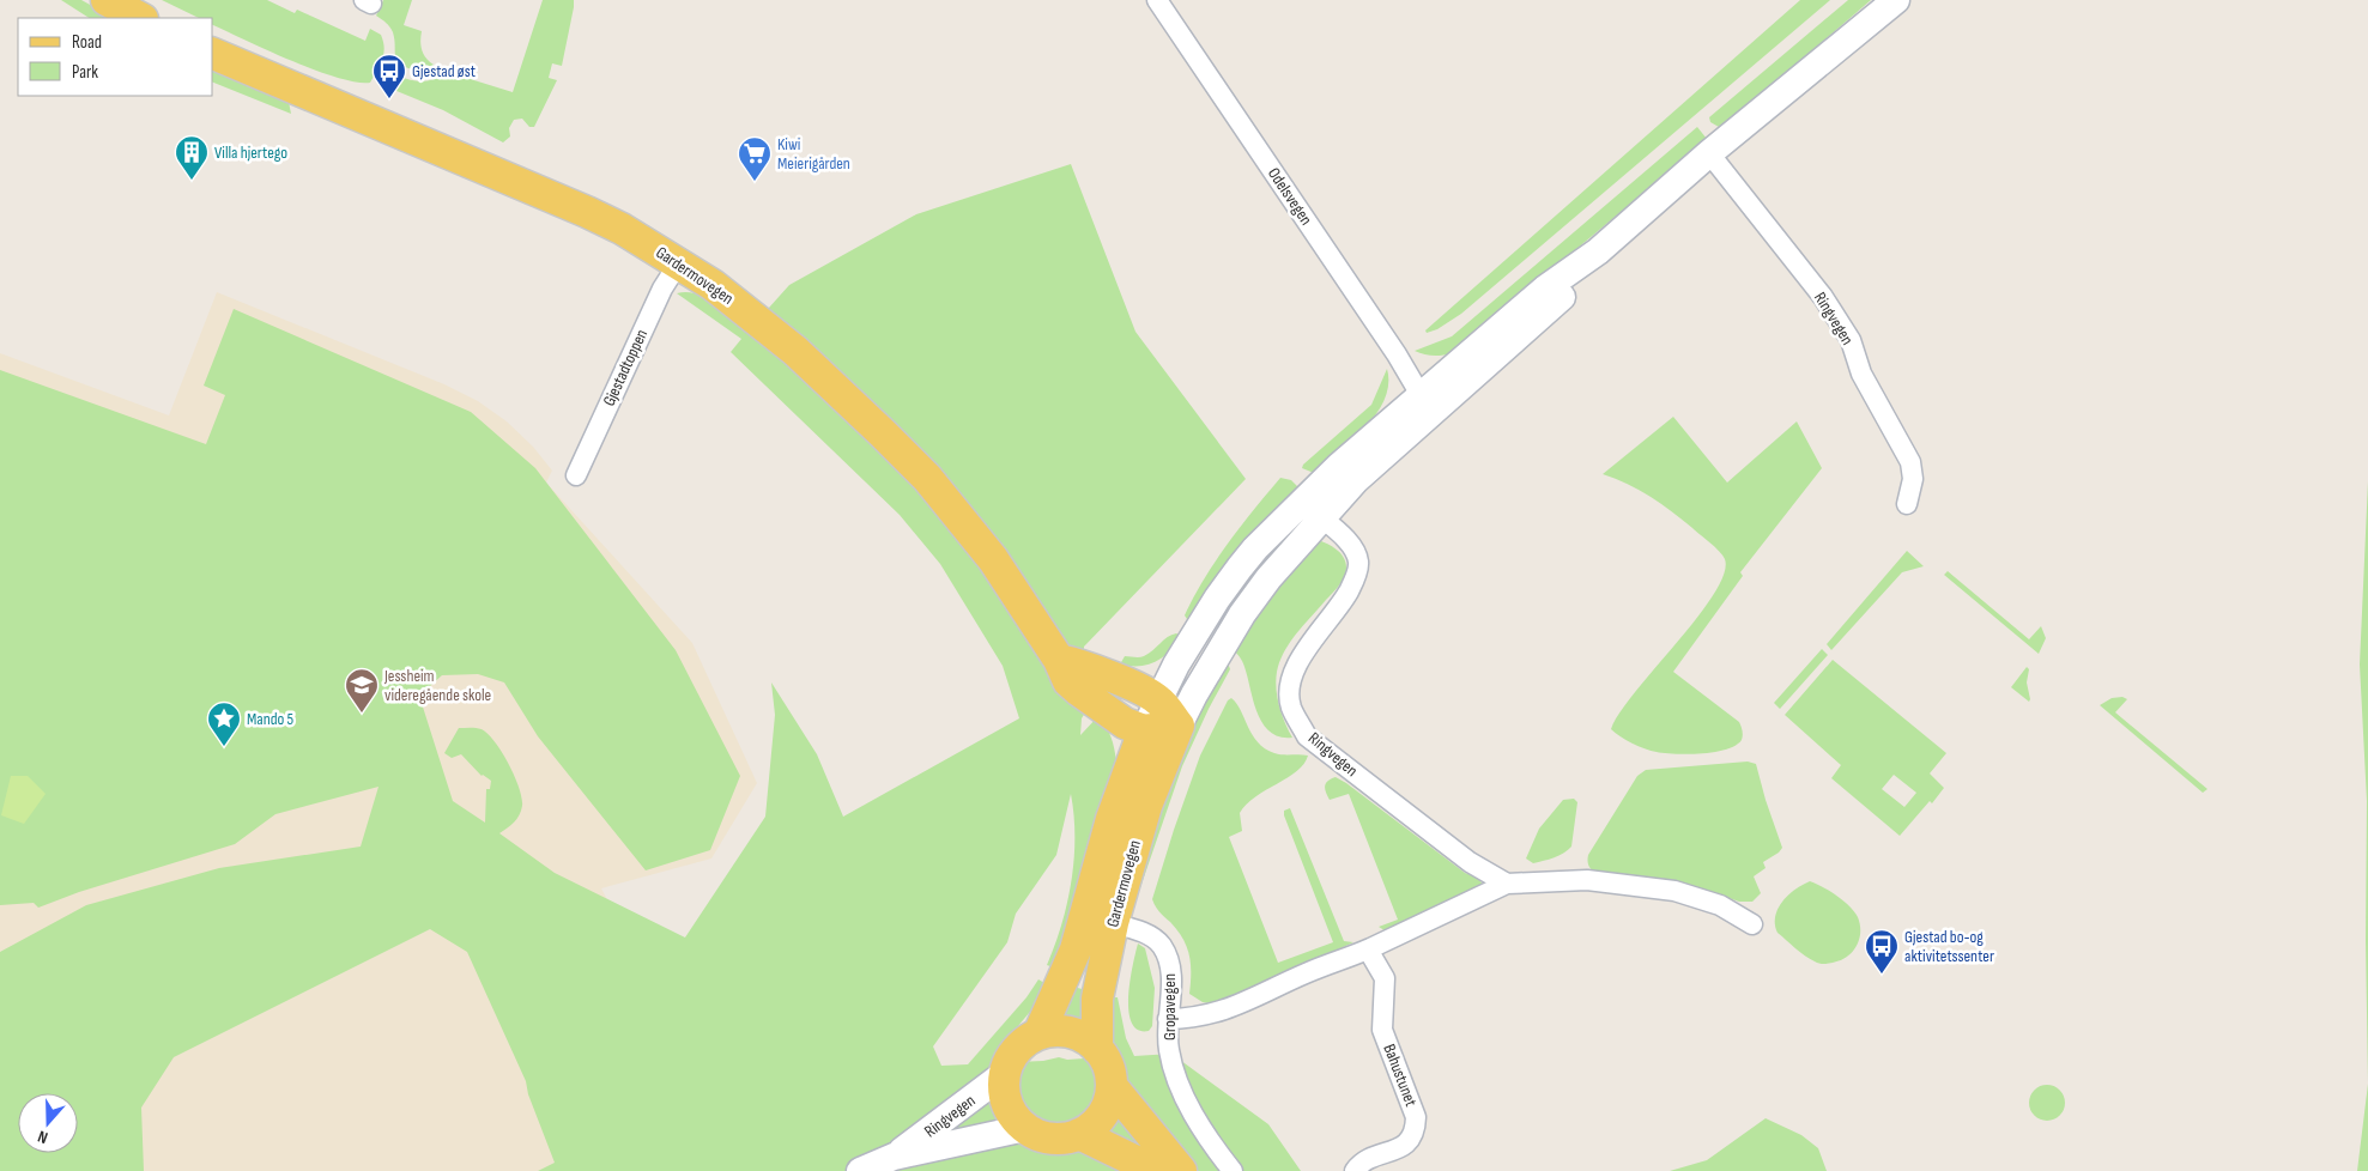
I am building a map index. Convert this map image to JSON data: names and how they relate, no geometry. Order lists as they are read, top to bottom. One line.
{"streets":{"main road":["Gardermovegen","Ringvegen"],"street":["Odelsvegen","Gjestadtoppen","Gropavegen","Bahustunet"]},"crossings":[["Gardermovegen","Ringvegen"],["Gardermovegen","Gjestadtoppen"],["Gardermovegen","Gropavegen"]],"places":{"bus stop":["Gjestad øst","Gjestad bo-og aktivitetssenter"],"building":["Villa hjertego"],"supermarket":["Kiwi Meierigården"],"school or university":["Jessheim videregående skole"],"place":["Mando 5"]},"legend":["Road","Park"],"north":"bottom"}
